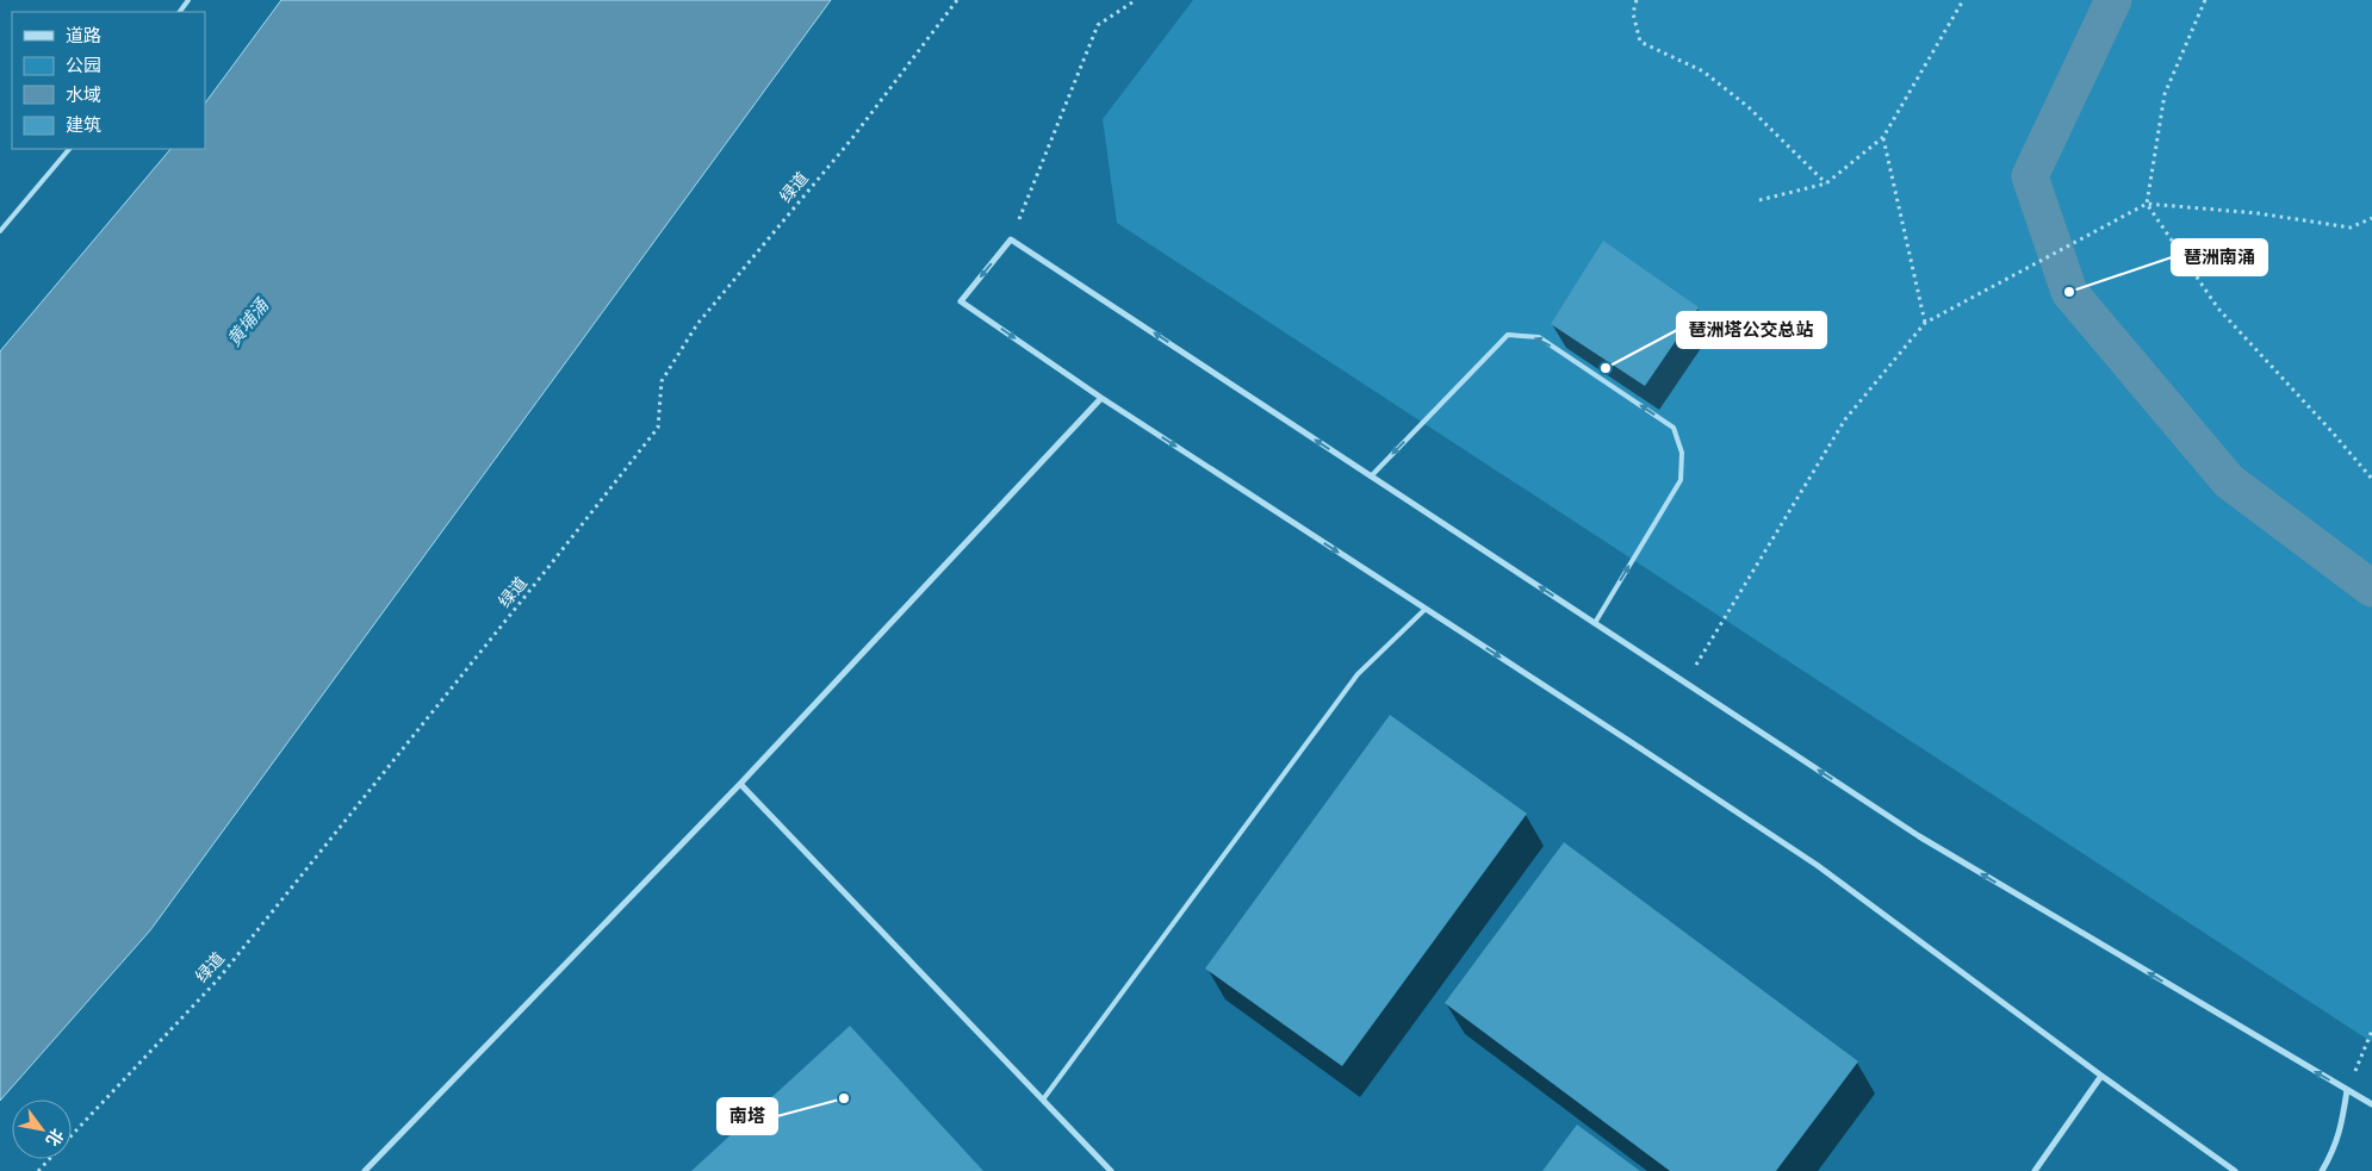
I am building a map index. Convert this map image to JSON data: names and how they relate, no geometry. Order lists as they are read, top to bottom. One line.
{"streets":{"path":["绿道"]},"water":["黄埔涌"],"places":["琶洲南涌","琶洲塔公交总站","南塔"],"legend":["道路","公园","水域","建筑"],"north":"bottom right"}
